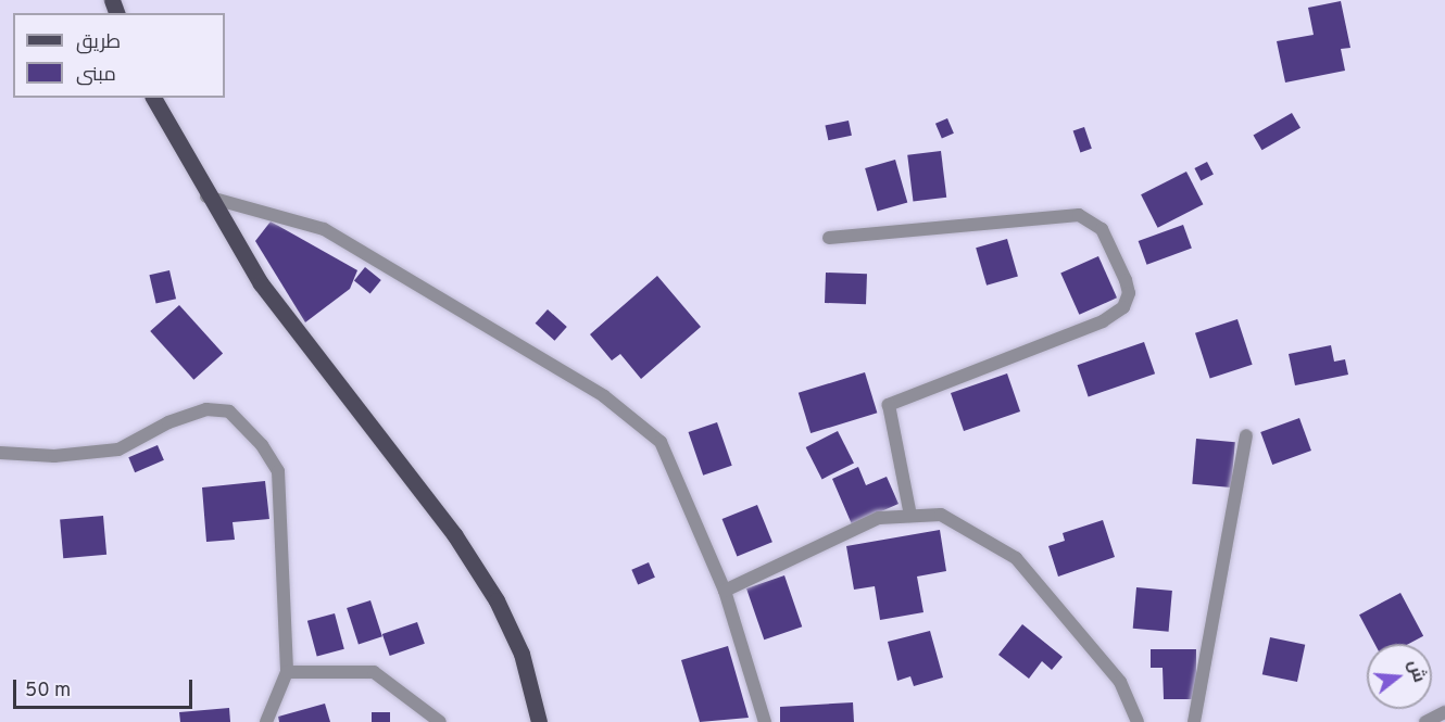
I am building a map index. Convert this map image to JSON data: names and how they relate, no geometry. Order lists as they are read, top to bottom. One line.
{"legend":["طريق","مبنى"],"scale_bar":"50 m","north":"right"}
